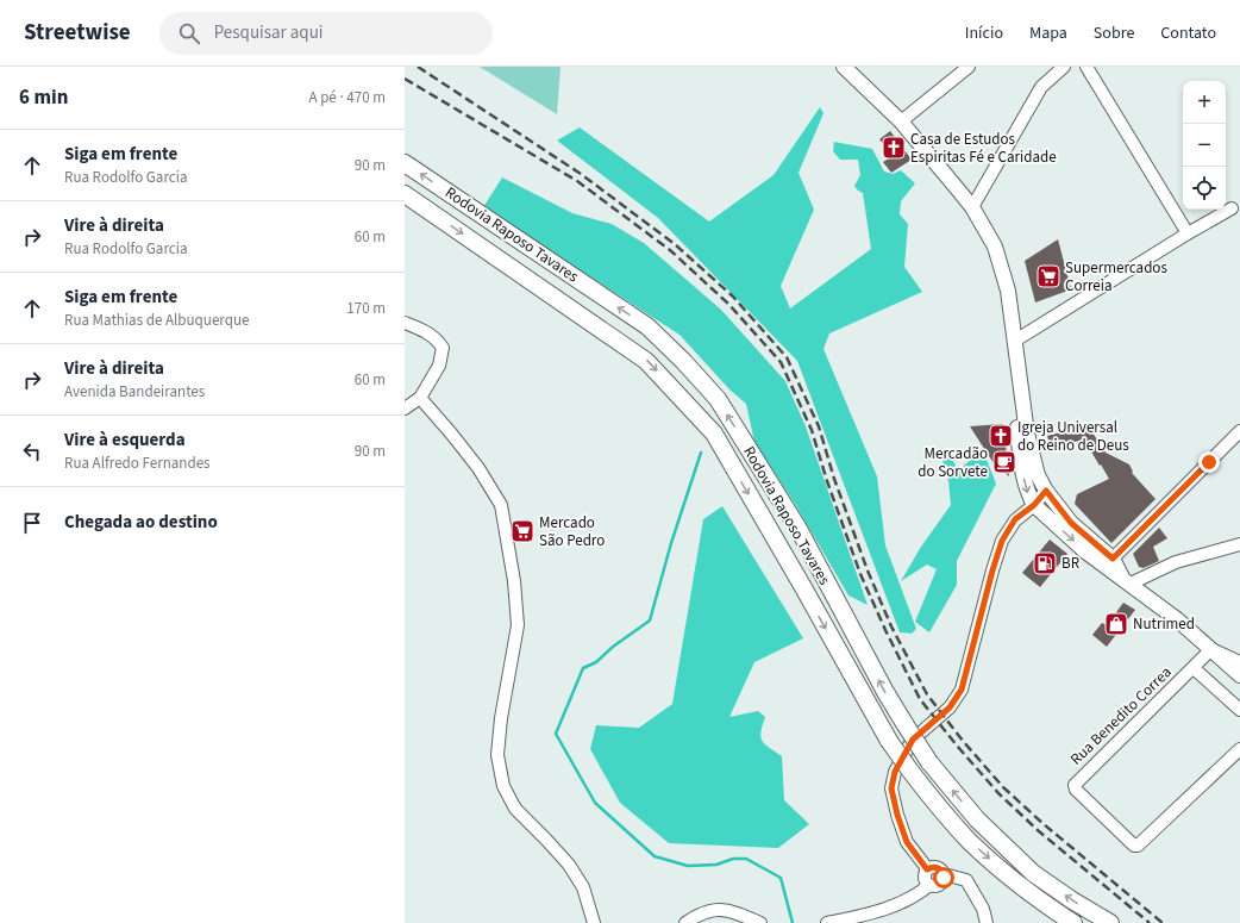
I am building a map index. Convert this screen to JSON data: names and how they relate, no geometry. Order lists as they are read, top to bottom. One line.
{"streets":{"highway":["Rodovia Raposo Tavares"],"street":["Rua Benedito Correa"]},"places":{"church":["Casa de Estudos Espiritas Fé e Caridade","Igreja Universal do Reino de Deus"],"supermarket":["Supermercados Correia","Mercado São Pedro"],"cafe":["Mercadão do Sorvete"],"fuel station":["BR"],"shop":["Nutrimed"]},"page":{"header":"Streetwise","search":"Pesquisar aqui","nav":["Início","Mapa","Sobre","Contato"],"heading":["6 min","A pé · 470 m"],"map_buttons":["+","−"],"list":[["Siga em frente","Rua Rodolfo Garcia","90 m"],["Vire à direita","Rua Rodolfo Garcia","60 m"],["Siga em frente","Rua Mathias de Albuquerque","170 m"],["Vire à direita","Avenida Bandeirantes","60 m"],["Vire à esquerda","Rua Alfredo Fernandes","90 m"],"Chegada ao destino"]}}
